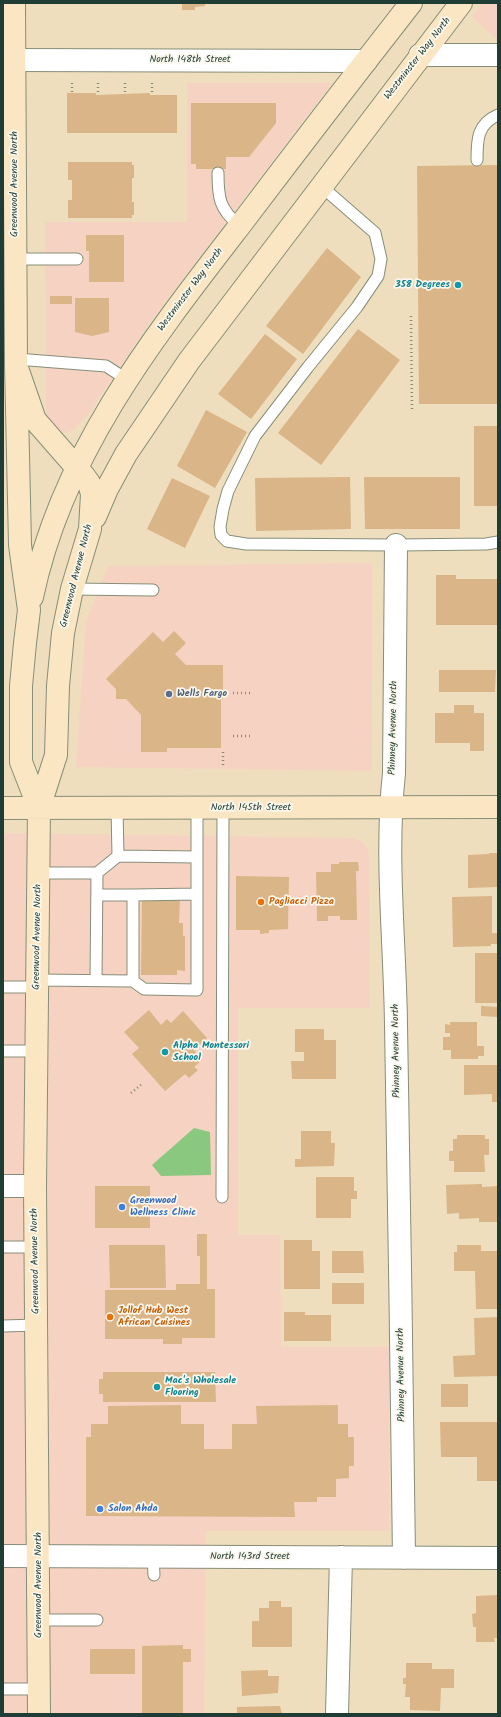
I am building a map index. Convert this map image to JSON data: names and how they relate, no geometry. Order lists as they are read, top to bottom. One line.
{"streets":{"main road":["Westminster Way North","Greenwood Avenue North","North 145th Street"],"street":["North 148th Street","Phinney Avenue North","North 143rd Street"]},"crossings":[["Westminster Way North","North 148th Street"],["Westminster Way North","Greenwood Avenue North"],["North 148th Street","Greenwood Avenue North"],["Greenwood Avenue North","North 145th Street"],["Greenwood Avenue North","North 143rd Street"],["Phinney Avenue North","North 145th Street"],["Phinney Avenue North","North 143rd Street"]],"places":["358 Degrees","Wells Fargo","Pagliacci Pizza","Alpha Montessori School","Greenwood Wellness Clinic","Jollof Hub West African Cuisines","Mac's Wholesale Flooring","Salon Ahda"]}
